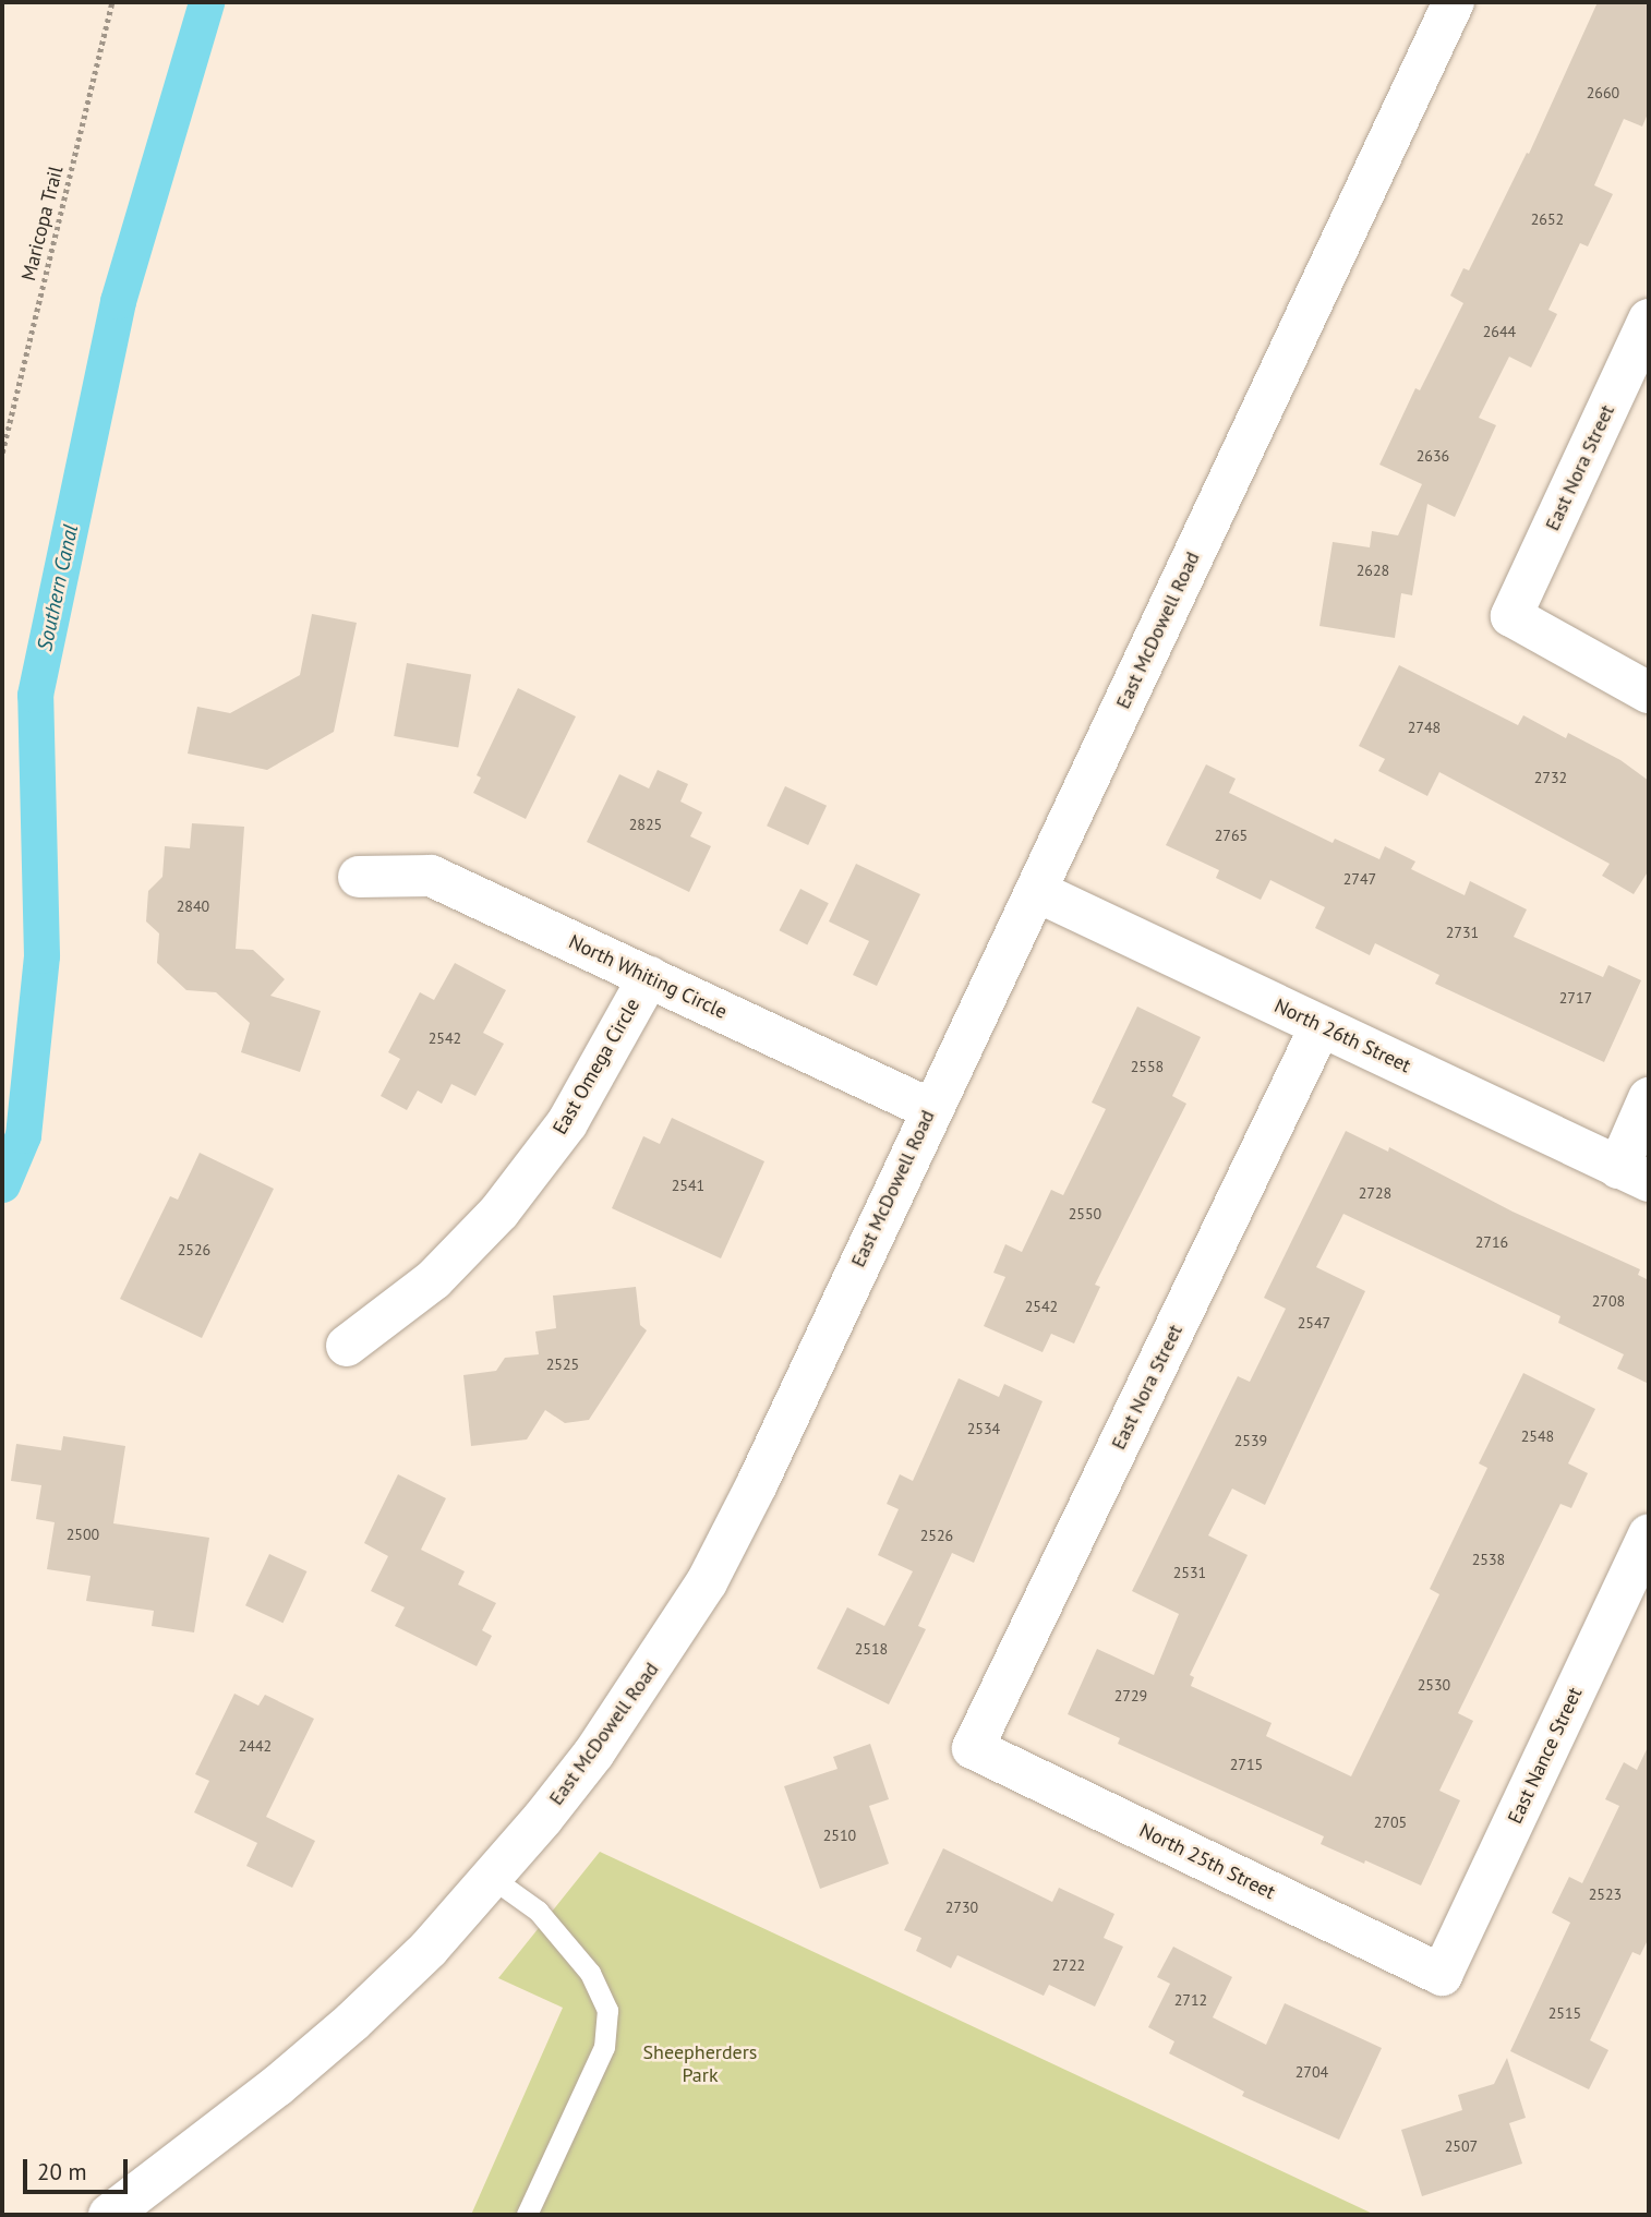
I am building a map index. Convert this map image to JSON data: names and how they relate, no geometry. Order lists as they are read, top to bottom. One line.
{"streets":{"street":["East Nora Street","East McDowell Road","North Whiting Circle","North 26th Street","East Omega Circle","East Nance Street","North 25th Street"],"path":["Maricopa Trail"]},"crossings":[["East Nora Street","North 26th Street"],["East Nora Street","North 25th Street"],["East McDowell Road","North Whiting Circle"],["East McDowell Road","North 26th Street"],["North Whiting Circle","East Omega Circle"],["East Nance Street","North 25th Street"]],"water":["Southern Canal"],"parks":["Sheepherders Park"],"house_numbers":["2660","2652","2644","2636","2628","2748","2732","2825","2765","2747","2840","2731","2717","2542","2558","2541","2728","2550","2716","2526","2708","2542","2547","2525","2534","2548","2539","2500","2526","2538","2531","2518","2530","2729","2442","2715","2705","2510","2523","2730","2722","2712","2515","2704","2507"],"scale_bar":"20 m"}
